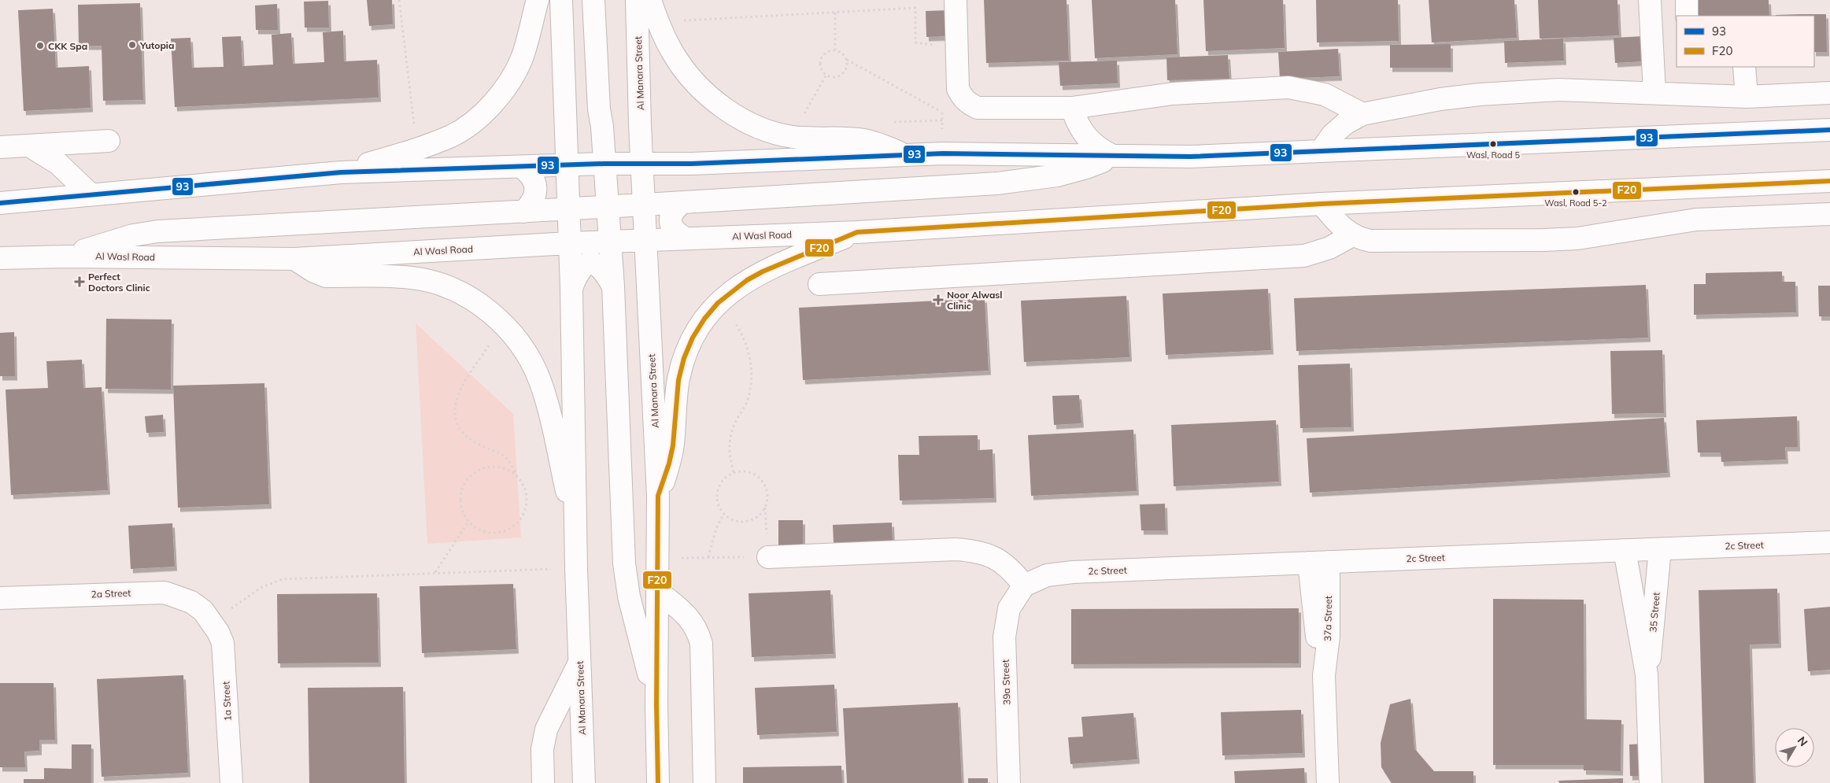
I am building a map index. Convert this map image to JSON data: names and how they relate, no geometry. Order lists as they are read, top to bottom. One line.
{"streets":{"main road":["Al Manara Street","Al Wasl Road","2c Street","2a Street","35 Street","37a Street","39a Street","1a Street"]},"crossings":[["Al Manara Street","Al Wasl Road"],["2c Street","35 Street"],["2c Street","37a Street"],["2c Street","39a Street"],["2a Street","1a Street"]],"places":{"other":["Yutopia","CKK Spa","Wasl, Road 5","Wasl, Road 5-2"],"health":["Perfect Doctors Clinic","Noor Alwasl Clinic"]},"lines":["transit line 93","transit line F20"],"legend":["93","F20"],"north":"top right"}
